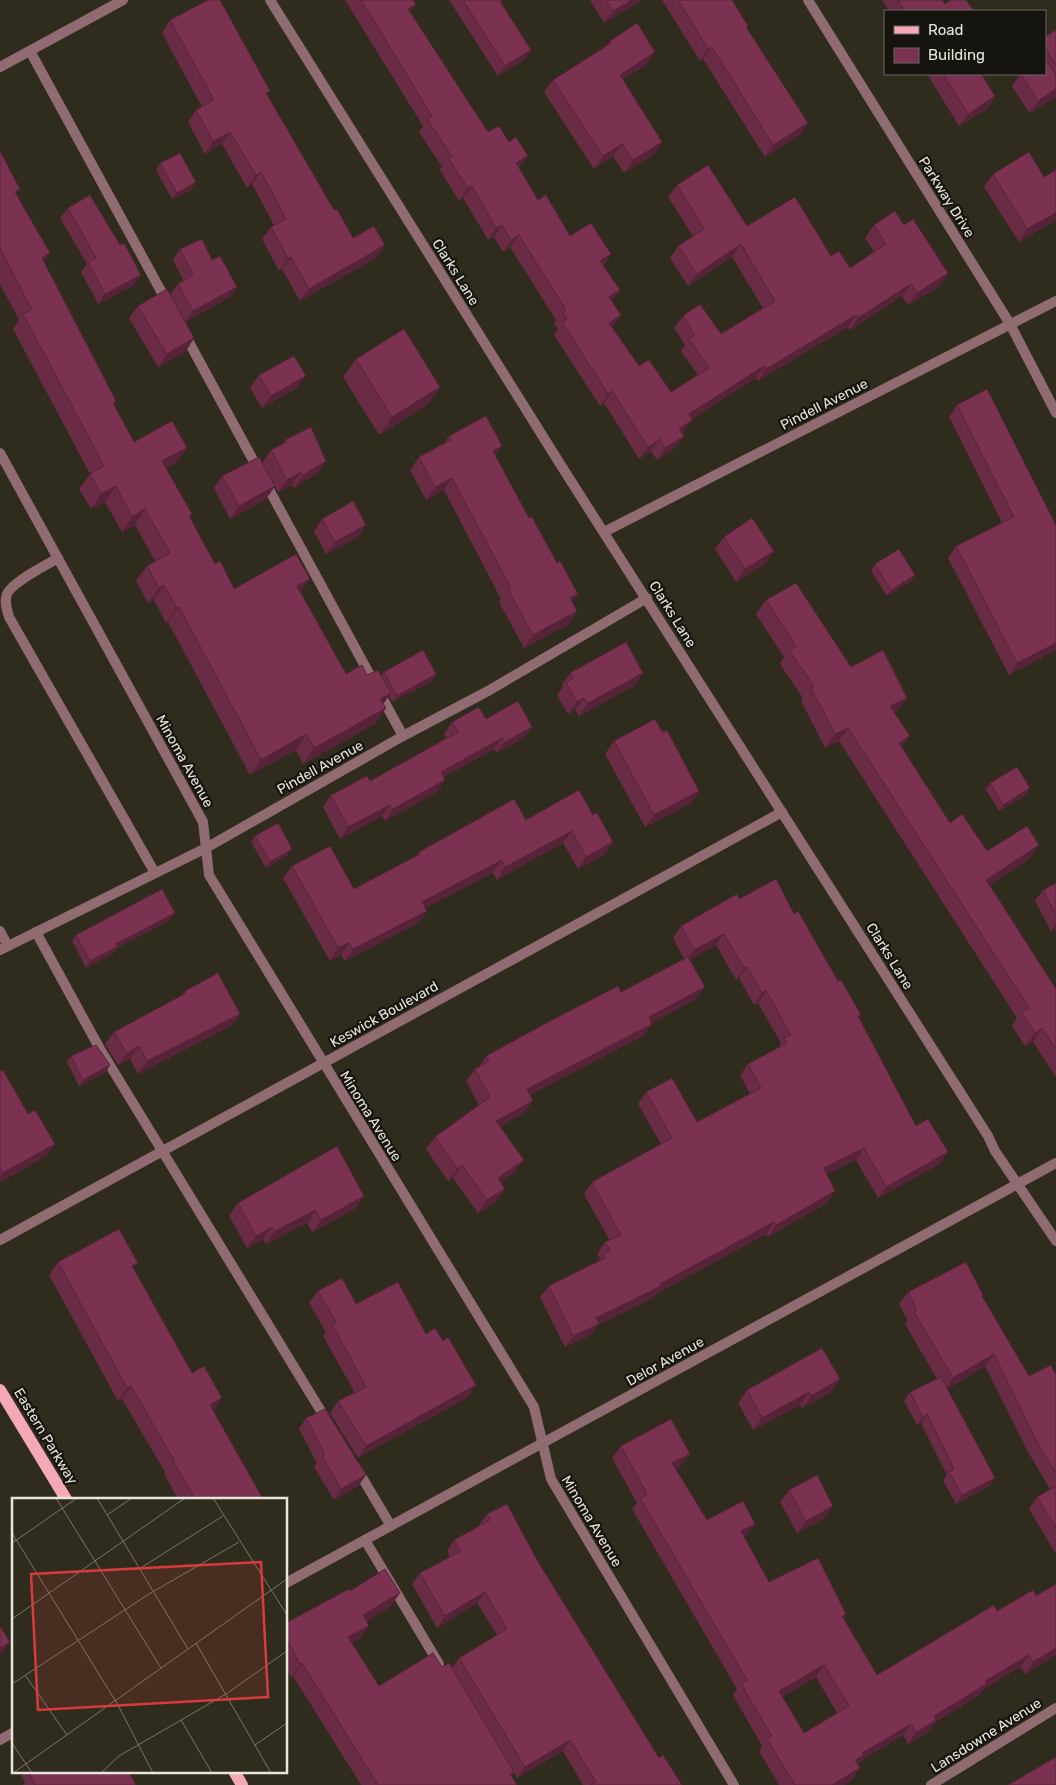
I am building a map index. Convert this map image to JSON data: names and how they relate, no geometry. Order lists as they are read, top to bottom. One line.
{"streets":{"main road":["Eastern Parkway"],"street":["Parkway Drive","Clarks Lane","Pindell Avenue","Minoma Avenue","Keswick Boulevard","Delor Avenue","Lansdowne Avenue"]},"crossings":[["Parkway Drive","Pindell Avenue"],["Clarks Lane","Pindell Avenue"],["Clarks Lane","Keswick Boulevard"],["Clarks Lane","Delor Avenue"],["Pindell Avenue","Minoma Avenue"],["Minoma Avenue","Keswick Boulevard"],["Minoma Avenue","Delor Avenue"]],"legend":["Road","Building"]}
